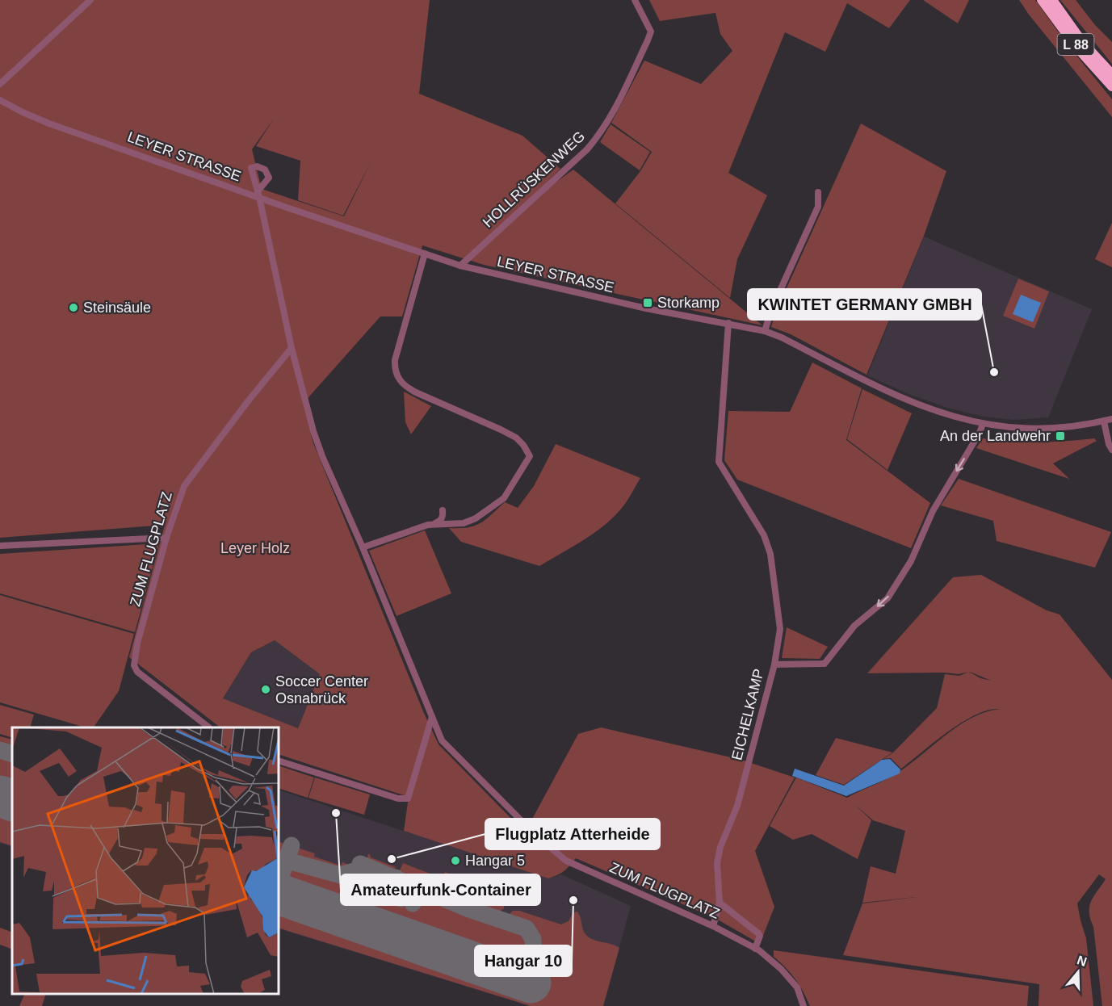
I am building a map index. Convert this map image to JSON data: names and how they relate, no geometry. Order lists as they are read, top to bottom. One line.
{"streets":{"highway":["L 88"],"street":["LEYER STRASSE","HOLLRÜSKENWEG","ZUM FLUGPLATZ","EICHELKAMP"]},"crossings":[["LEYER STRASSE","HOLLRÜSKENWEG"],["LEYER STRASSE","ZUM FLUGPLATZ"],["LEYER STRASSE","EICHELKAMP"],["ZUM FLUGPLATZ","EICHELKAMP"]],"one_way":["EICHELKAMP"],"parks":["Leyer Holz"],"places":{"transit":["Storkamp","An der Landwehr"],"other":["Steinsäule","KWINTET GERMANY GMBH","Soccer Center Osnabrück","Amateurfunk-Container","Flugplatz Atterheide","Hangar 5","Hangar 10"]},"north":"top"}
